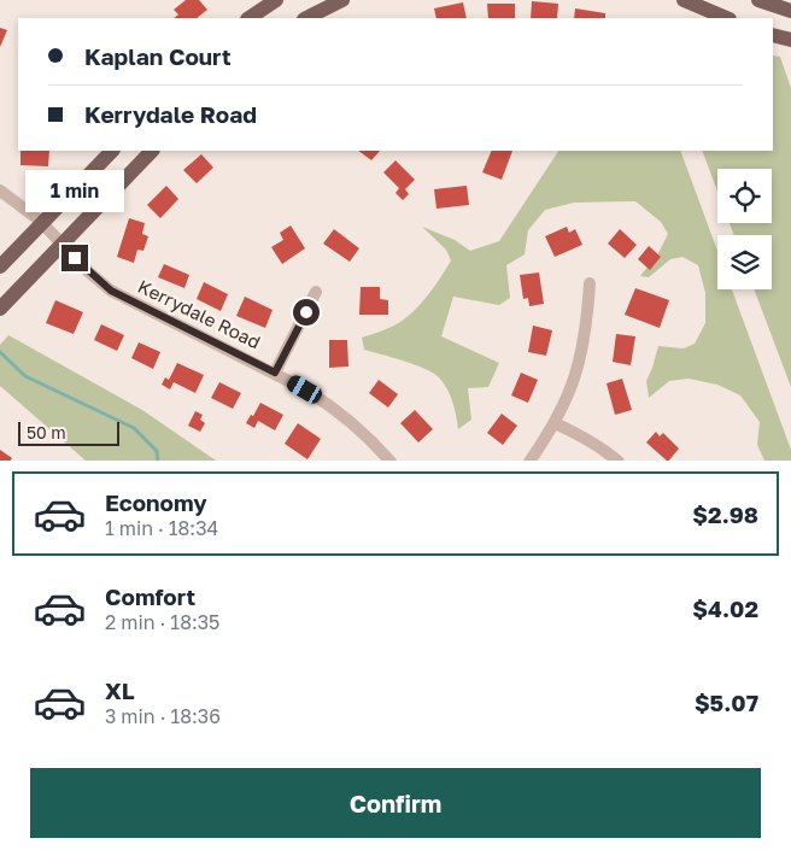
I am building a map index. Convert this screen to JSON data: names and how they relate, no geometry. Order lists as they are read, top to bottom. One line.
{"streets":{"street":["Kerrydale Road"]},"scale_bar":"50 m","page":{"banner":["Kaplan Court","Kerrydale Road"],"bubble":"1 min","scale":"50 m","list":[{"name":"Economy","note":"1 min · 18:34","value":"$2.98"},{"name":"Comfort","note":"2 min · 18:35","value":"$4.02"},{"name":"XL","note":"3 min · 18:36","value":"$5.07"}],"buttons":"Confirm"}}
